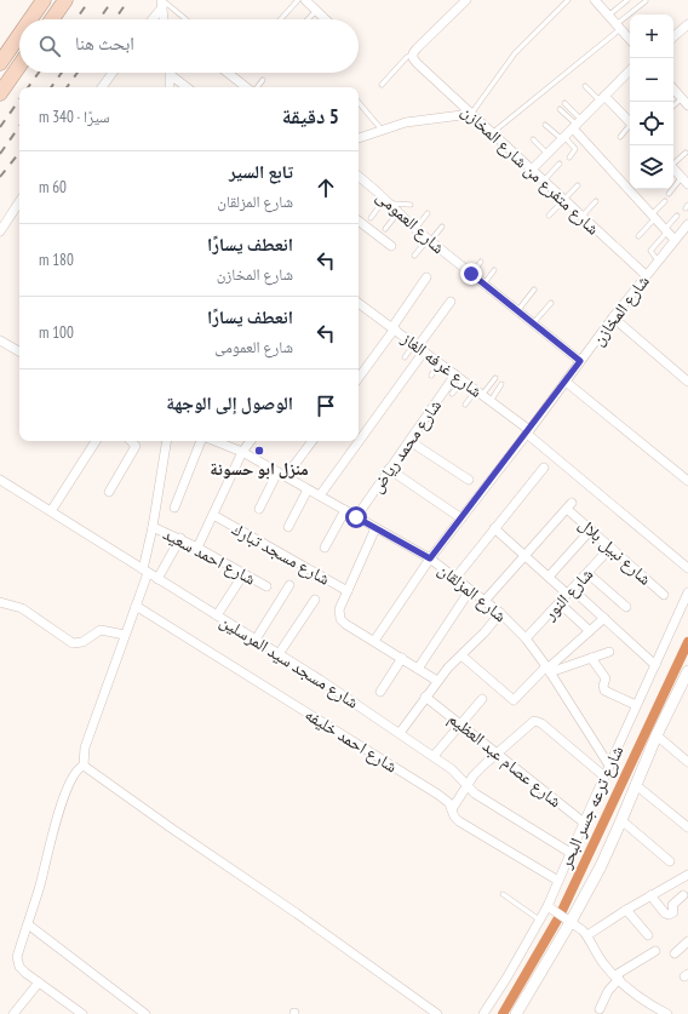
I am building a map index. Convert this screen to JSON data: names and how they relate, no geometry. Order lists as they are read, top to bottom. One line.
{"streets":{"street":["شارع متفرع من شارع المخازن","شارع العمومى","شارع المخازن","شارع غرفه الغاز","شارع محمد رياض","شارع نبيل بلال","شارع مسجد تبارك","شارع احمد سعيد","شارع المزلقان","شارع النور","شارع مسجد سيد المرسلين","شارع احمد خليفه","شارع عصام عبد العظيم","شارع ترعه جسر البحر"]},"crossings":[["شارع متفرع من شارع المخازن","شارع المخازن"],["شارع العمومى","شارع المخازن"],["شارع المخازن","شارع غرفه الغاز"],["شارع المخازن","شارع المزلقان"],["شارع غرفه الغاز","شارع محمد رياض"],["شارع محمد رياض","شارع المزلقان"],["شارع نبيل بلال","شارع النور"],["شارع المزلقان","شارع النور"],["شارع المزلقان","شارع ترعه جسر البحر"],["شارع مسجد سيد المرسلين","شارع ترعه جسر البحر"],["شارع احمد خليفه","شارع ترعه جسر البحر"],["شارع عصام عبد العظيم","شارع ترعه جسر البحر"]],"places":["منزل ابو حسونة"],"page":{"map_buttons":["+","−"],"search":"ابحث هنا","heading":["5 دقيقة","سيرًا · 340 m"],"list":[["تابع السير","شارع المزلقان","60 m"],["انعطف يسارًا","شارع المخازن","180 m"],["انعطف يسارًا","شارع العمومى","100 m"],"الوصول إلى الوجهة"]}}
